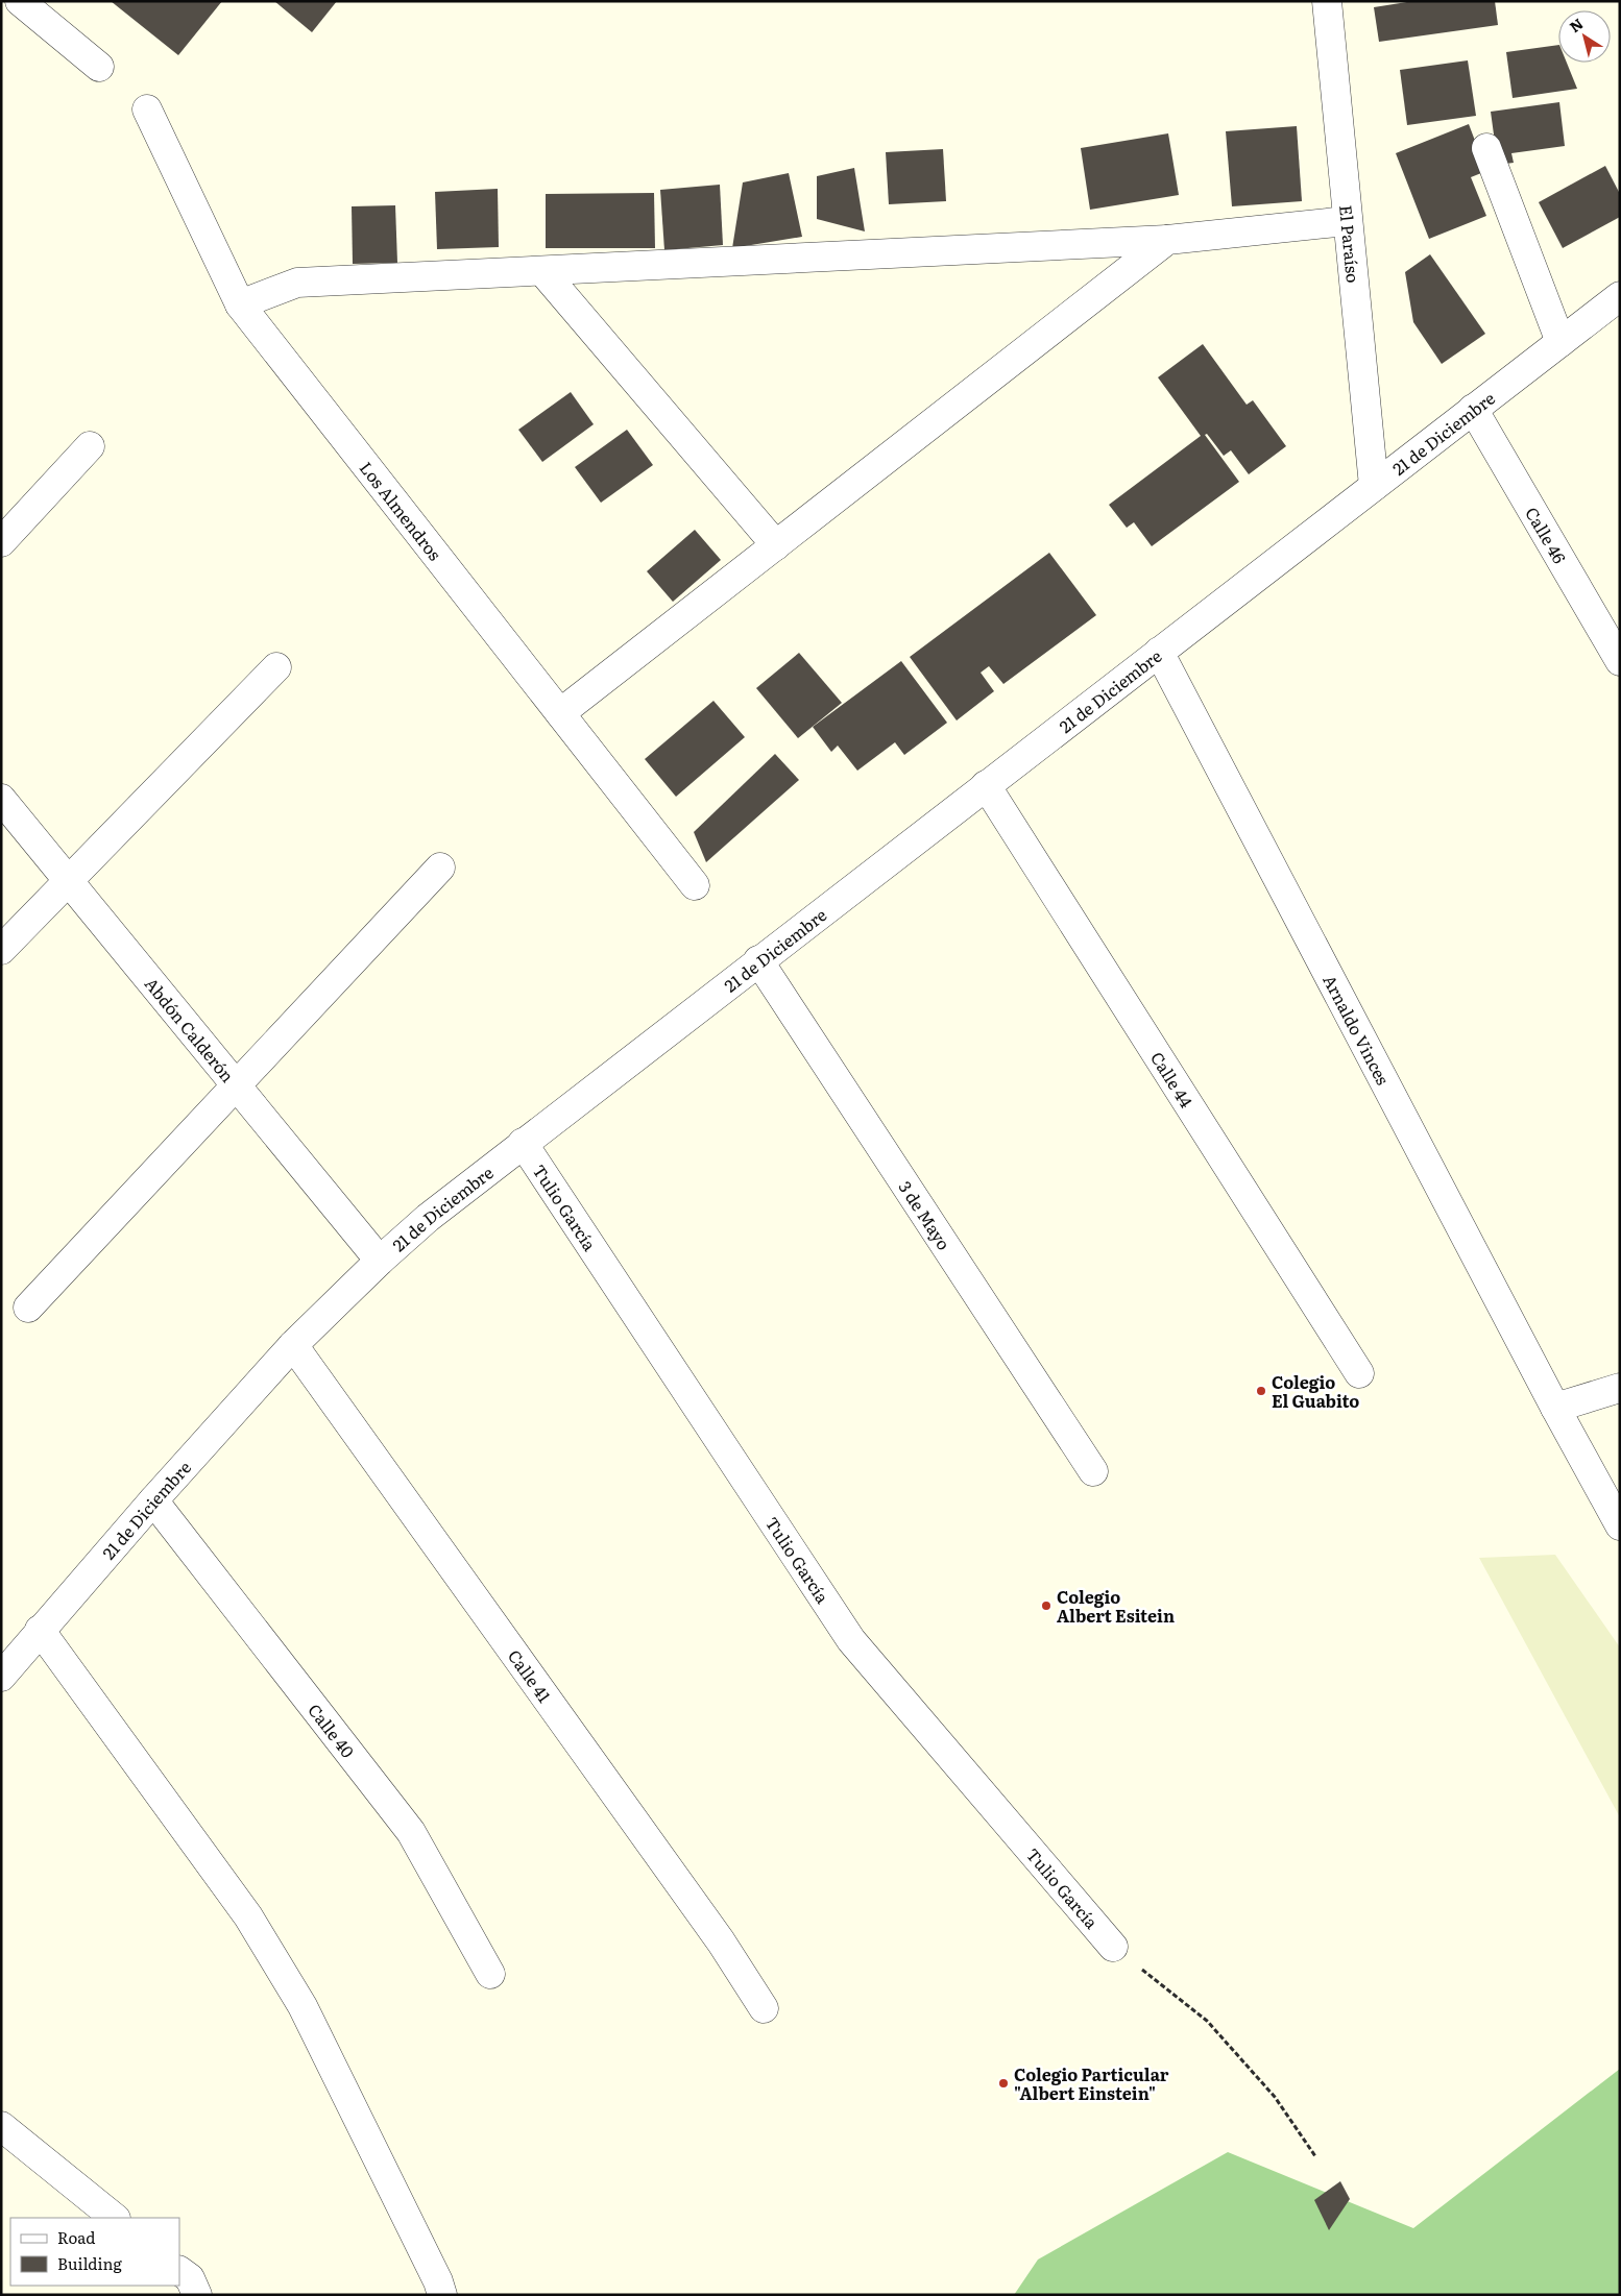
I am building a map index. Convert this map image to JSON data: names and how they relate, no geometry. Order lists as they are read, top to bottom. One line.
{"streets":{"street":["El Paraíso","21 de Diciembre","Los Almendros","Calle 46","Abdón Calderón","Arnaldo Vinces","Calle 44","Tulio García","3 de Mayo","Calle 41","Calle 40"]},"crossings":[["El Paraíso","21 de Diciembre"],["21 de Diciembre","Calle 46"],["21 de Diciembre","Abdón Calderón"],["21 de Diciembre","Arnaldo Vinces"],["21 de Diciembre","Calle 44"],["21 de Diciembre","Tulio García"],["21 de Diciembre","3 de Mayo"],["21 de Diciembre","Calle 41"],["21 de Diciembre","Calle 40"]],"places":["Colegio El Guabito","Colegio Albert Esitein","Colegio Particular \"Albert Einstein\""],"legend":["Road","Building"],"north":"top left"}
